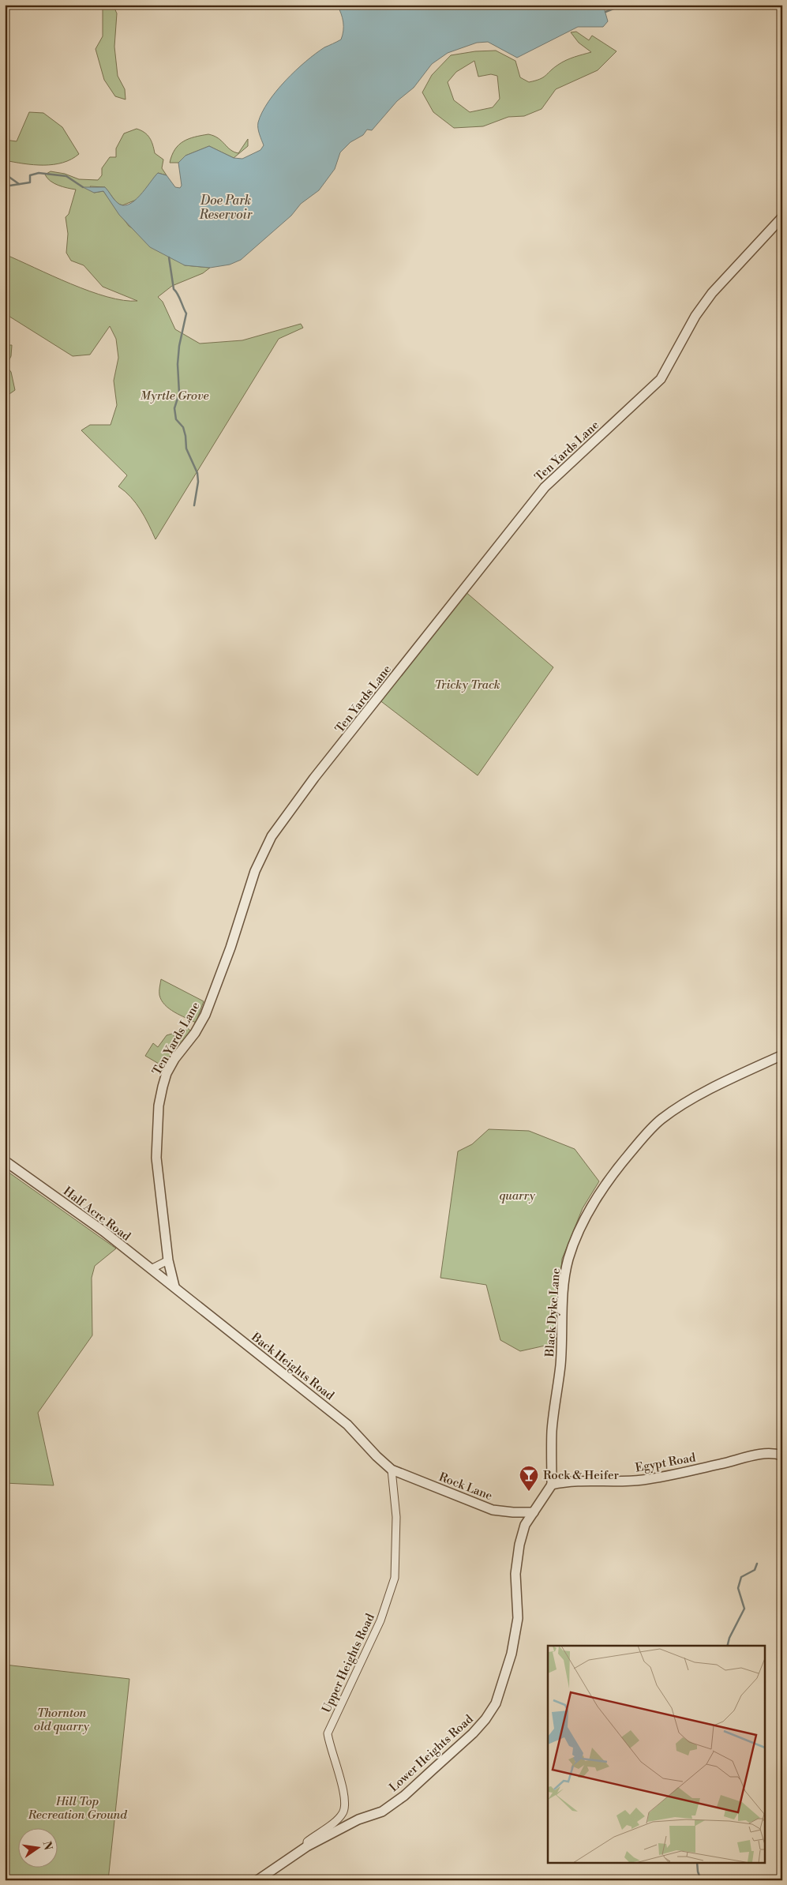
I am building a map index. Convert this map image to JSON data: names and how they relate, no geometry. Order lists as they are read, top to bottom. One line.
{"streets":{"street":["Ten Yards Lane","Half Acre Road","Black Dyke Lane","Back Heights Road","Egypt Road","Rock Lane","Upper Heights Road","Lower Heights Road"]},"crossings":[["Ten Yards Lane","Half Acre Road"],["Ten Yards Lane","Back Heights Road"],["Half Acre Road","Back Heights Road"],["Black Dyke Lane","Egypt Road"],["Black Dyke Lane","Lower Heights Road"],["Back Heights Road","Rock Lane"],["Back Heights Road","Upper Heights Road"],["Egypt Road","Lower Heights Road"],["Rock Lane","Upper Heights Road"],["Rock Lane","Lower Heights Road"],["Upper Heights Road","Lower Heights Road"]],"water":["Doe Park Reservoir"],"parks":["Myrtle Grove","Tricky Track","quarry","Thornton old quarry","Hill Top Recreation Ground"],"places":{"bar":["Rock & Heifer"]},"north":"right"}
